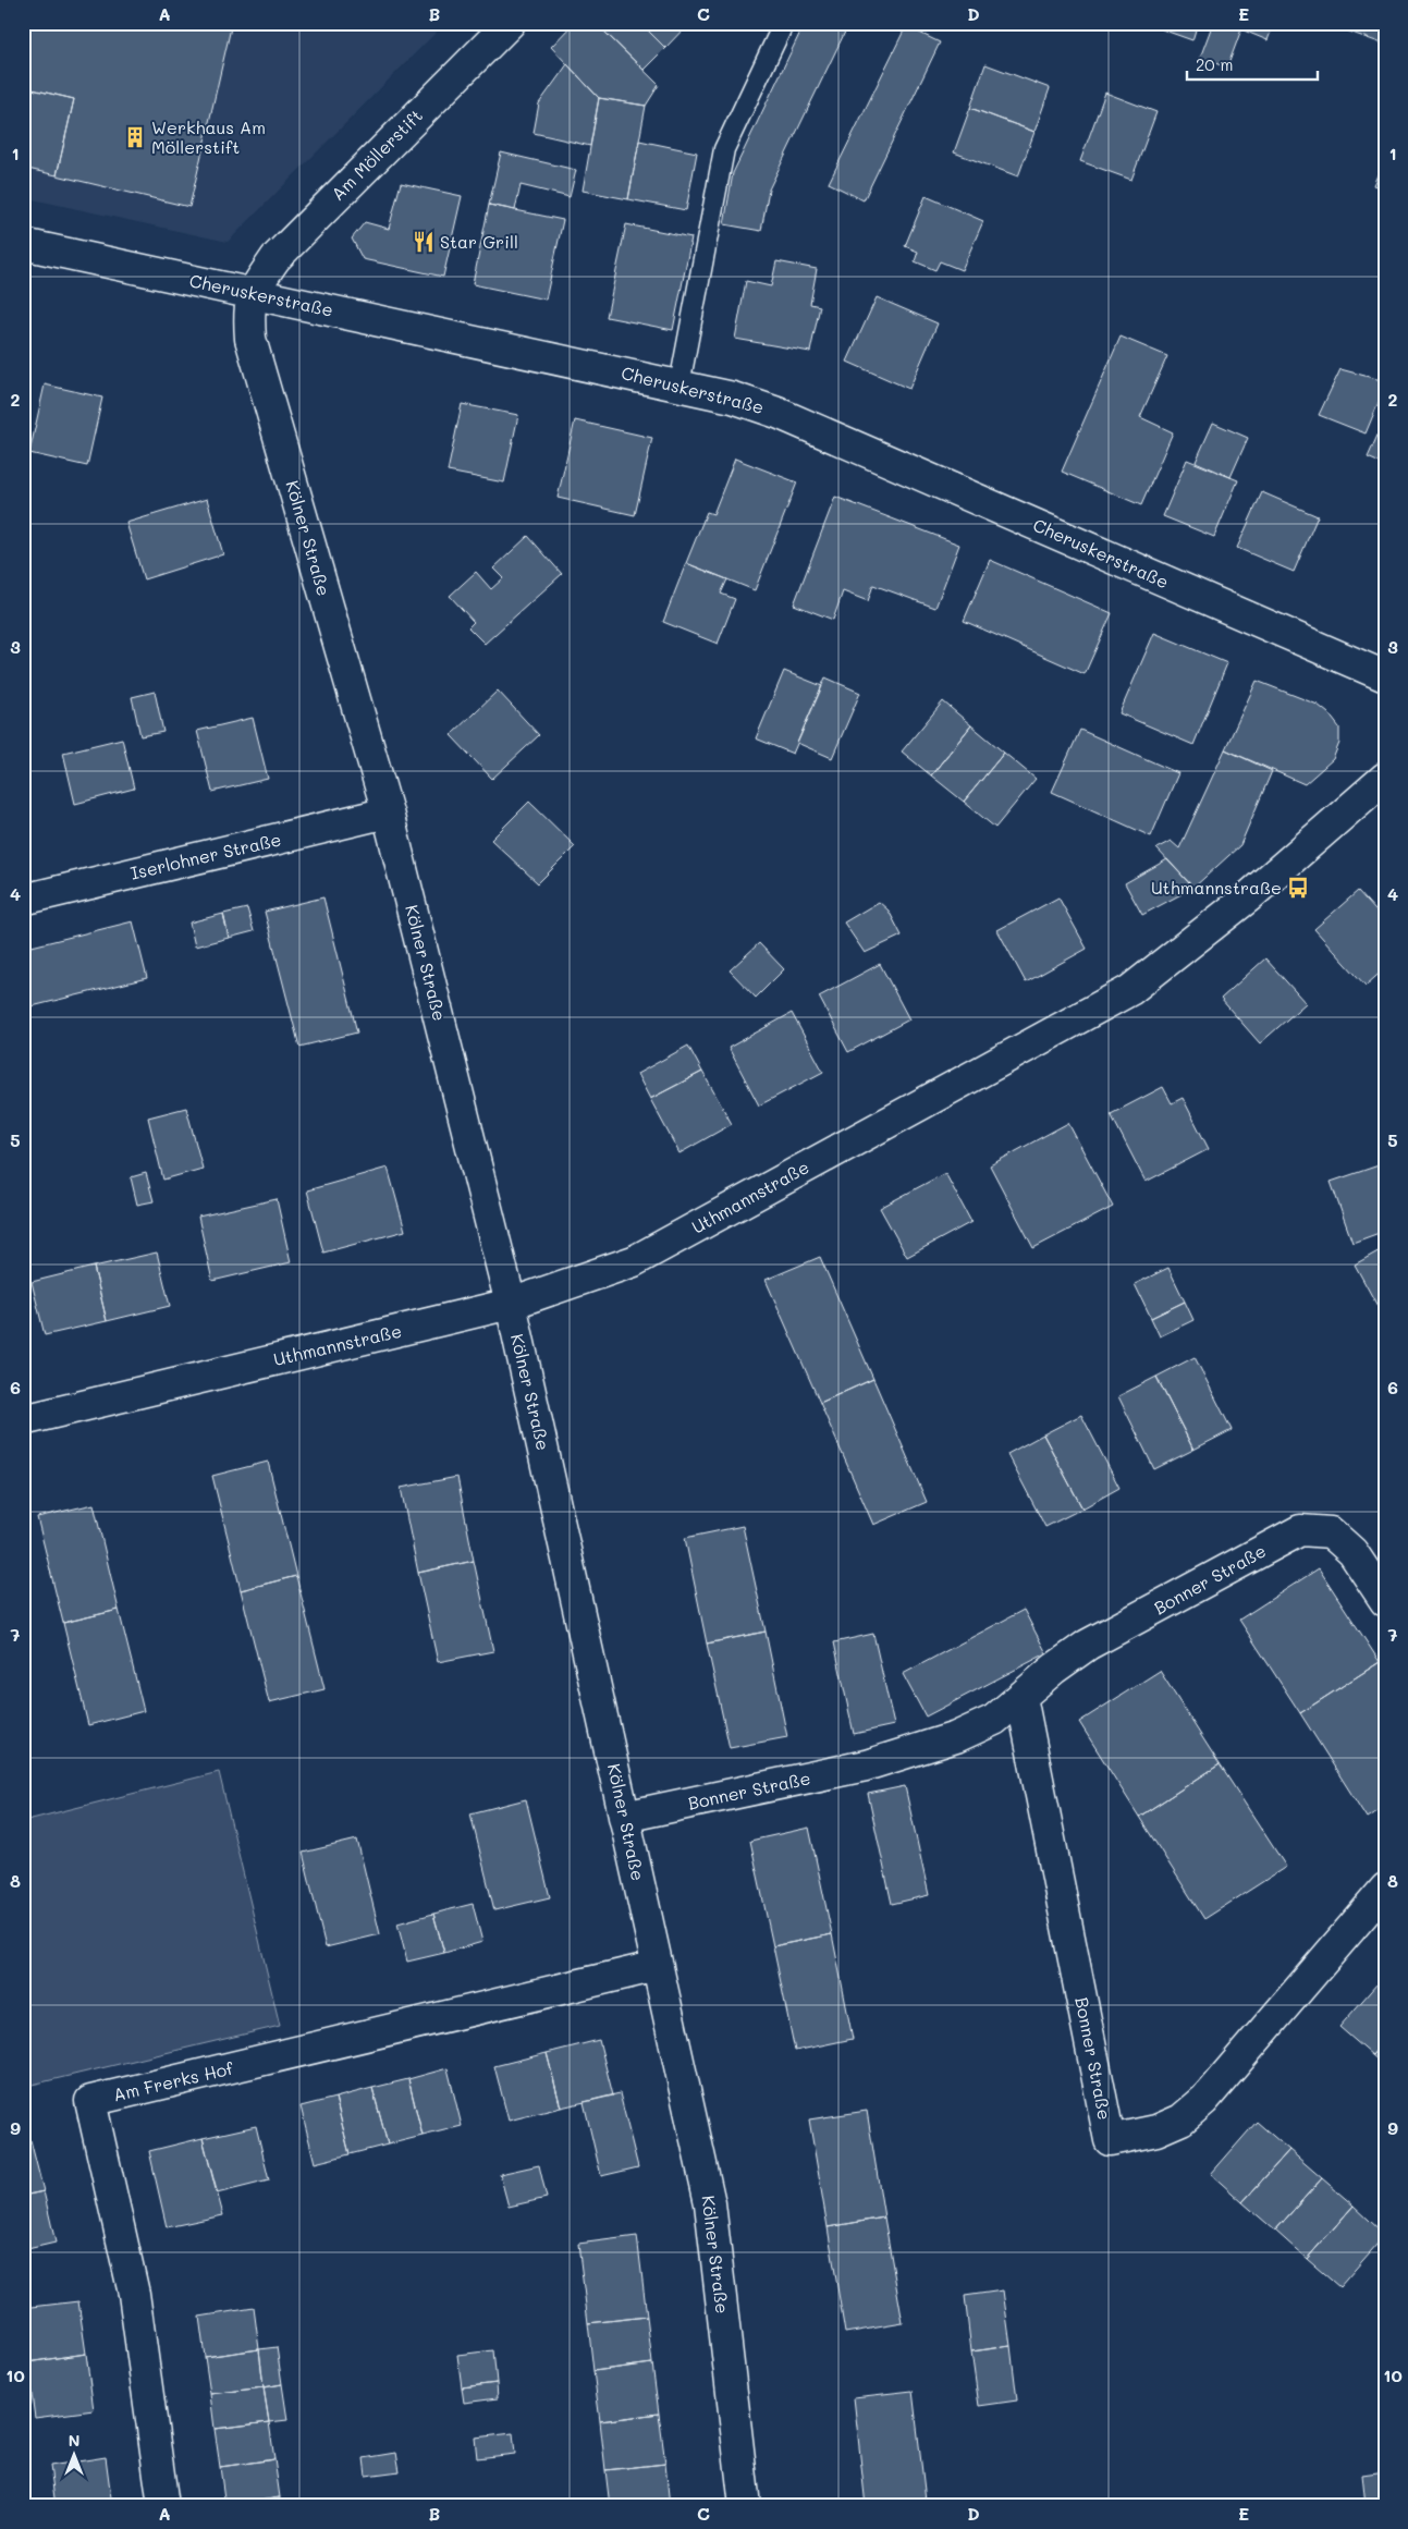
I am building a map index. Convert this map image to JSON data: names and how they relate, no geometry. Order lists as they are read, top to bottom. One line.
{"streets":{"street":["Am Möllerstift","Cheruskerstraße","Kölner Straße","Iserlohner Straße","Uthmannstraße","Bonner Straße","Am Frerks Hof"]},"crossings":[["Am Möllerstift","Cheruskerstraße"],["Am Möllerstift","Kölner Straße"],["Cheruskerstraße","Kölner Straße"],["Kölner Straße","Iserlohner Straße"],["Kölner Straße","Uthmannstraße"],["Kölner Straße","Bonner Straße"],["Kölner Straße","Am Frerks Hof"]],"places":{"building":["Werkhaus Am Möllerstift"],"restaurant":["Star Grill"],"bus stop":["Uthmannstraße"]},"scale_bar":"20 m","north":"top","grid":{"columns":["A","B","C","D","E"],"rows":["1","2","3","4","5","6","7","8","9","10"]}}
